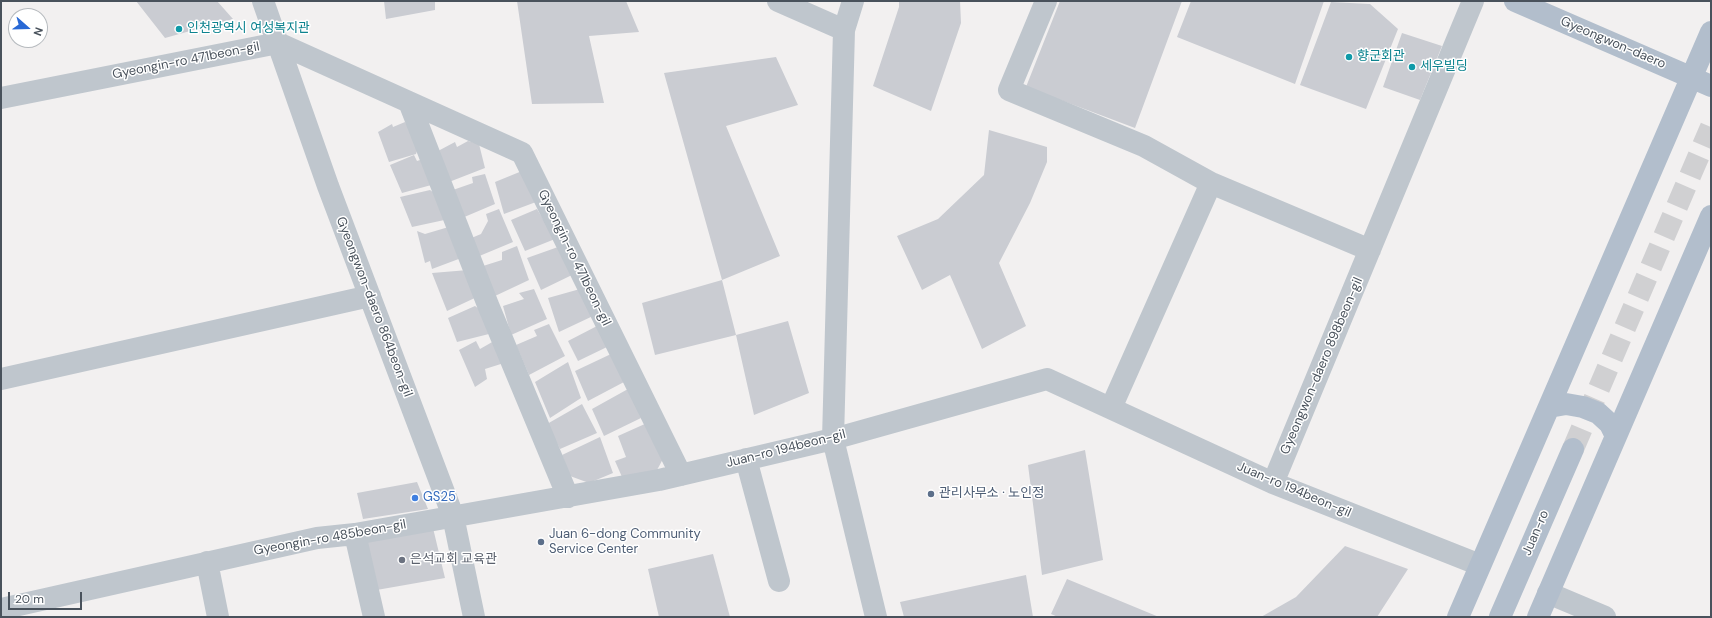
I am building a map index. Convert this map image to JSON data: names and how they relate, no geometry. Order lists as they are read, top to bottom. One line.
{"streets":{"main road":["Gyeongwon-daero","Juan-ro"],"street":["Gyeongin-ro 471beon-gil","Gyeongwon-daero 864beon-gil","Gyeongwon-daero 898beon-gil","Juan-ro 194beon-gil","Gyeongin-ro 485beon-gil"]},"crossings":[["Gyeongin-ro 471beon-gil","Gyeongwon-daero 864beon-gil"],["Gyeongin-ro 471beon-gil","Juan-ro 194beon-gil"],["Gyeongwon-daero 864beon-gil","Juan-ro 194beon-gil"],["Gyeongwon-daero 864beon-gil","Gyeongin-ro 485beon-gil"],["Gyeongwon-daero 898beon-gil","Juan-ro 194beon-gil"],["Juan-ro 194beon-gil","Gyeongin-ro 485beon-gil"]],"places":["인천광역시 여성복지관","향군회관","세우빌딩","관리사무소 · 노인정","GS25","Juan 6-dong Community Service Center","은석교회 교육관"],"scale_bar":"20 m","north":"right"}
